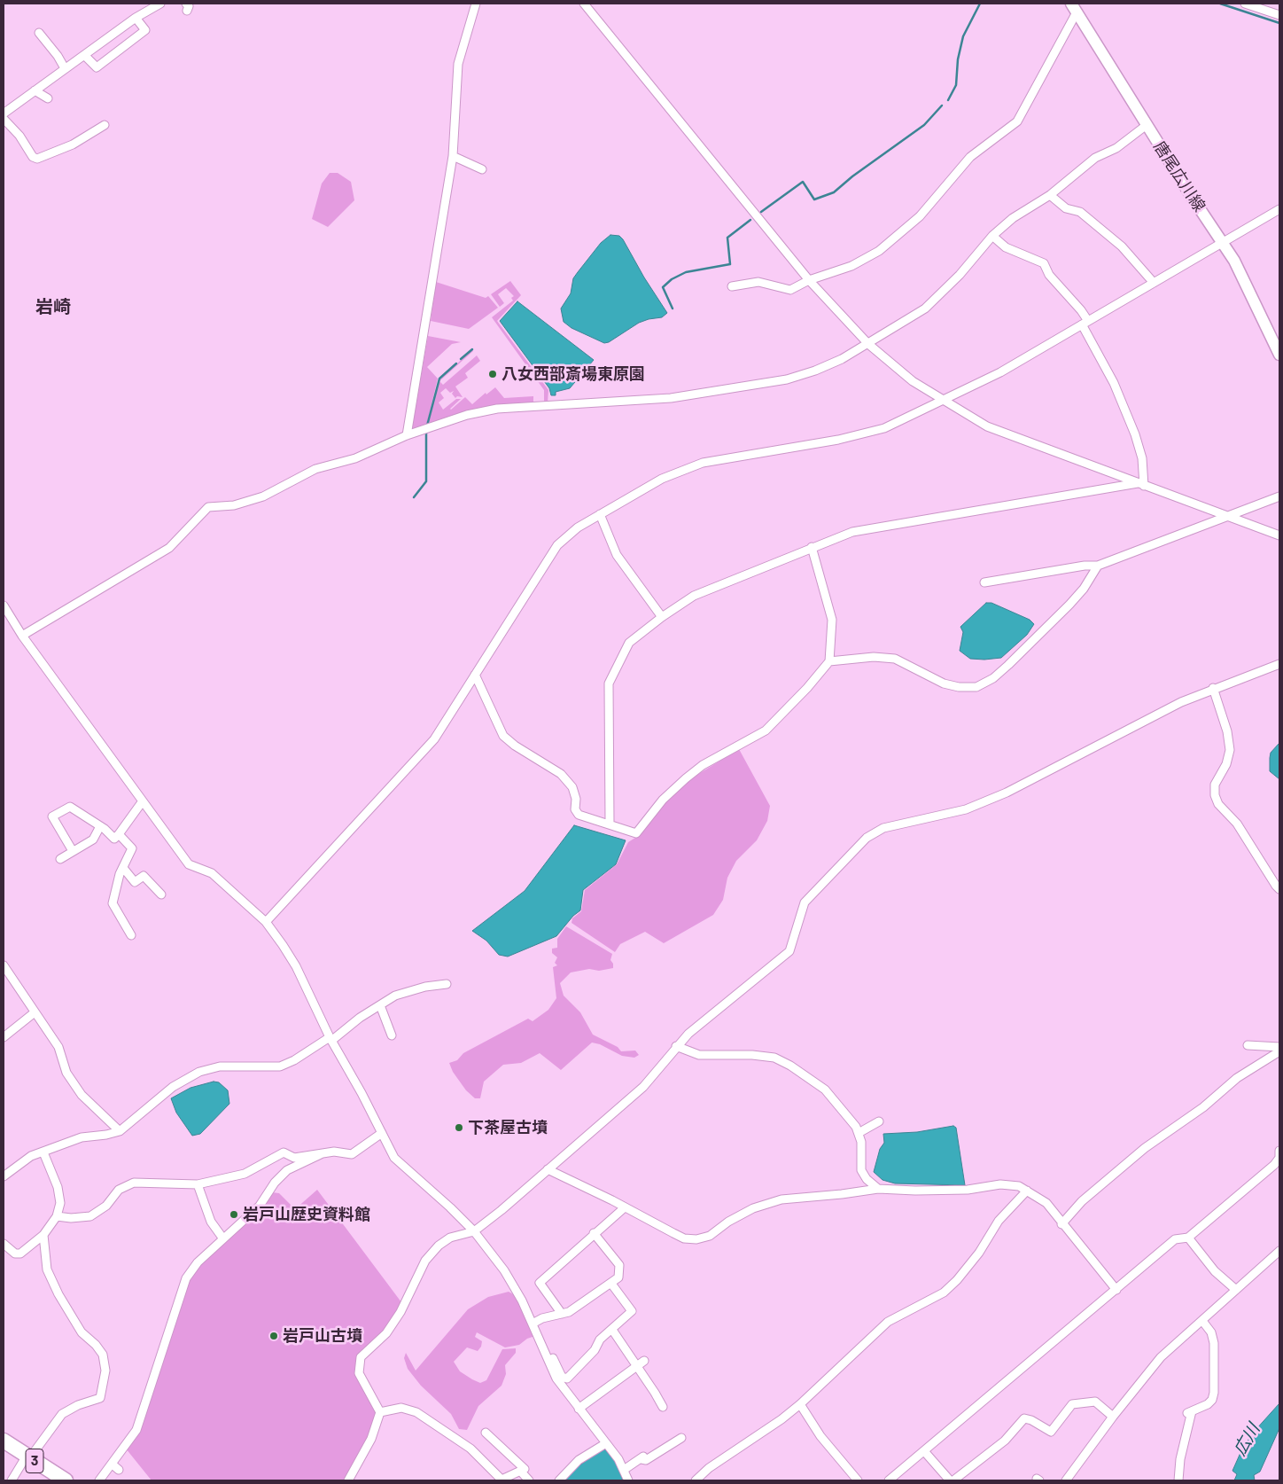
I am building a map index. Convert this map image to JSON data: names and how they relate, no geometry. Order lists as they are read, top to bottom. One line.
{"streets":{"highway":["3"],"main road":["唐尾広川線"]},"districts":["岩崎"],"water":["広川"],"places":["八女西部斎場東原園","下茶屋古墳","岩戸山歴史資料館","岩戸山古墳"]}
